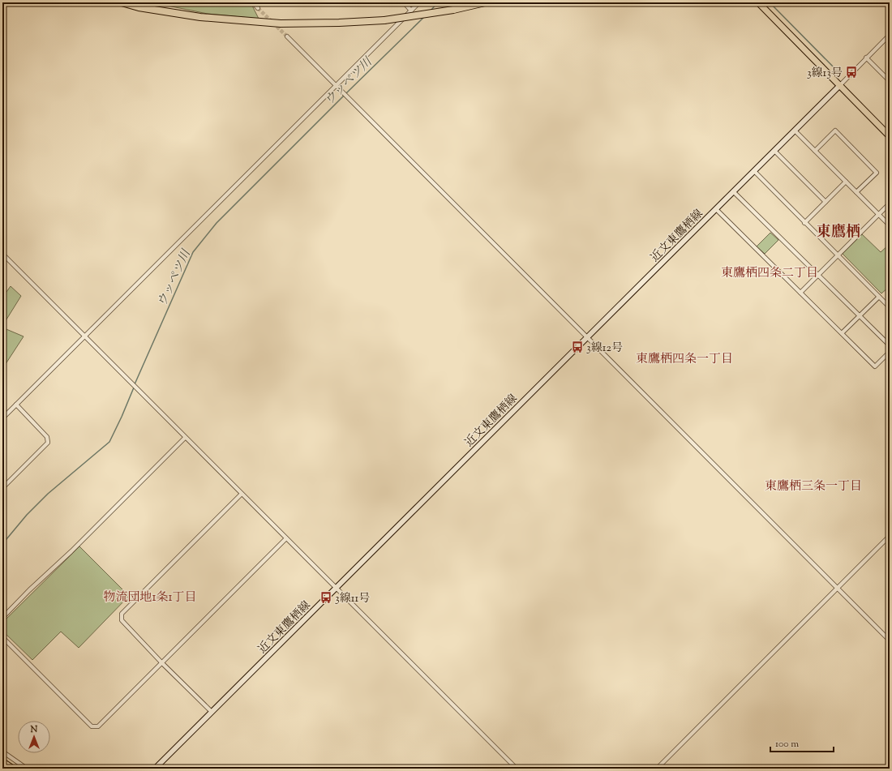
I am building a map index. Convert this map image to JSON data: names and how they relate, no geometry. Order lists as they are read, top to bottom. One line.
{"streets":{"street":["近文東鷹栖線"]},"districts":["東鷹栖","東鷹栖四条二丁目","東鷹栖四条一丁目","東鷹栖三条一丁目","物流団地1条1丁目"],"water":["ウッペツ川"],"places":{"bus stop":["3線13号","3線12号","3線11号"]},"scale_bar":"100 m","north":"top"}
